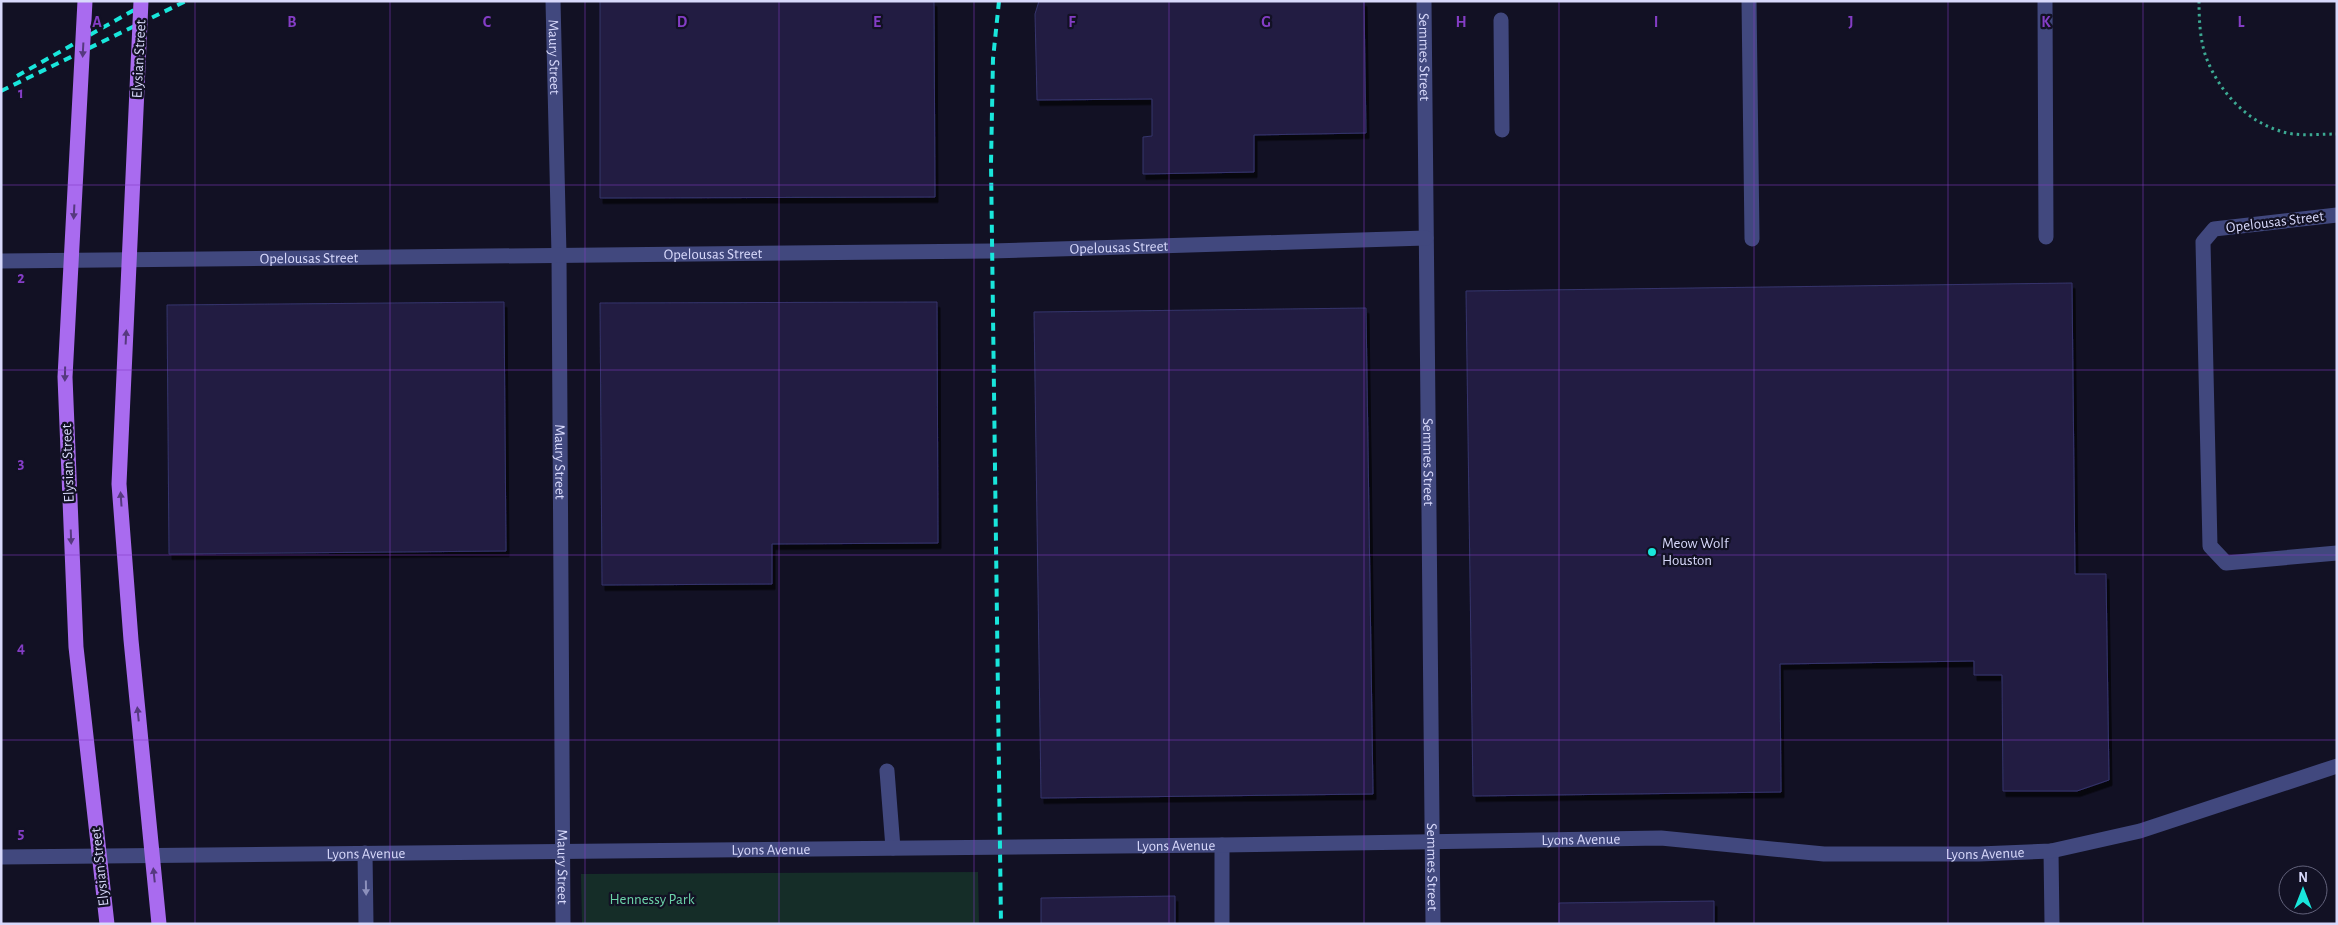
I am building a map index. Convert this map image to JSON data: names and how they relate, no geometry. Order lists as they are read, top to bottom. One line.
{"streets":{"main road":["Elysian Street"],"street":["Maury Street","Semmes Street","Opelousas Street","Lyons Avenue"]},"crossings":[["Maury Street","Opelousas Street"],["Maury Street","Lyons Avenue"],["Semmes Street","Opelousas Street"],["Semmes Street","Lyons Avenue"]],"parks":["Hennessy Park"],"places":["Meow Wolf Houston"],"north":"top","grid":{"columns":["A","B","C","D","E","F","G","H","I","J","K","L"],"rows":["1","2","3","4","5"]}}
